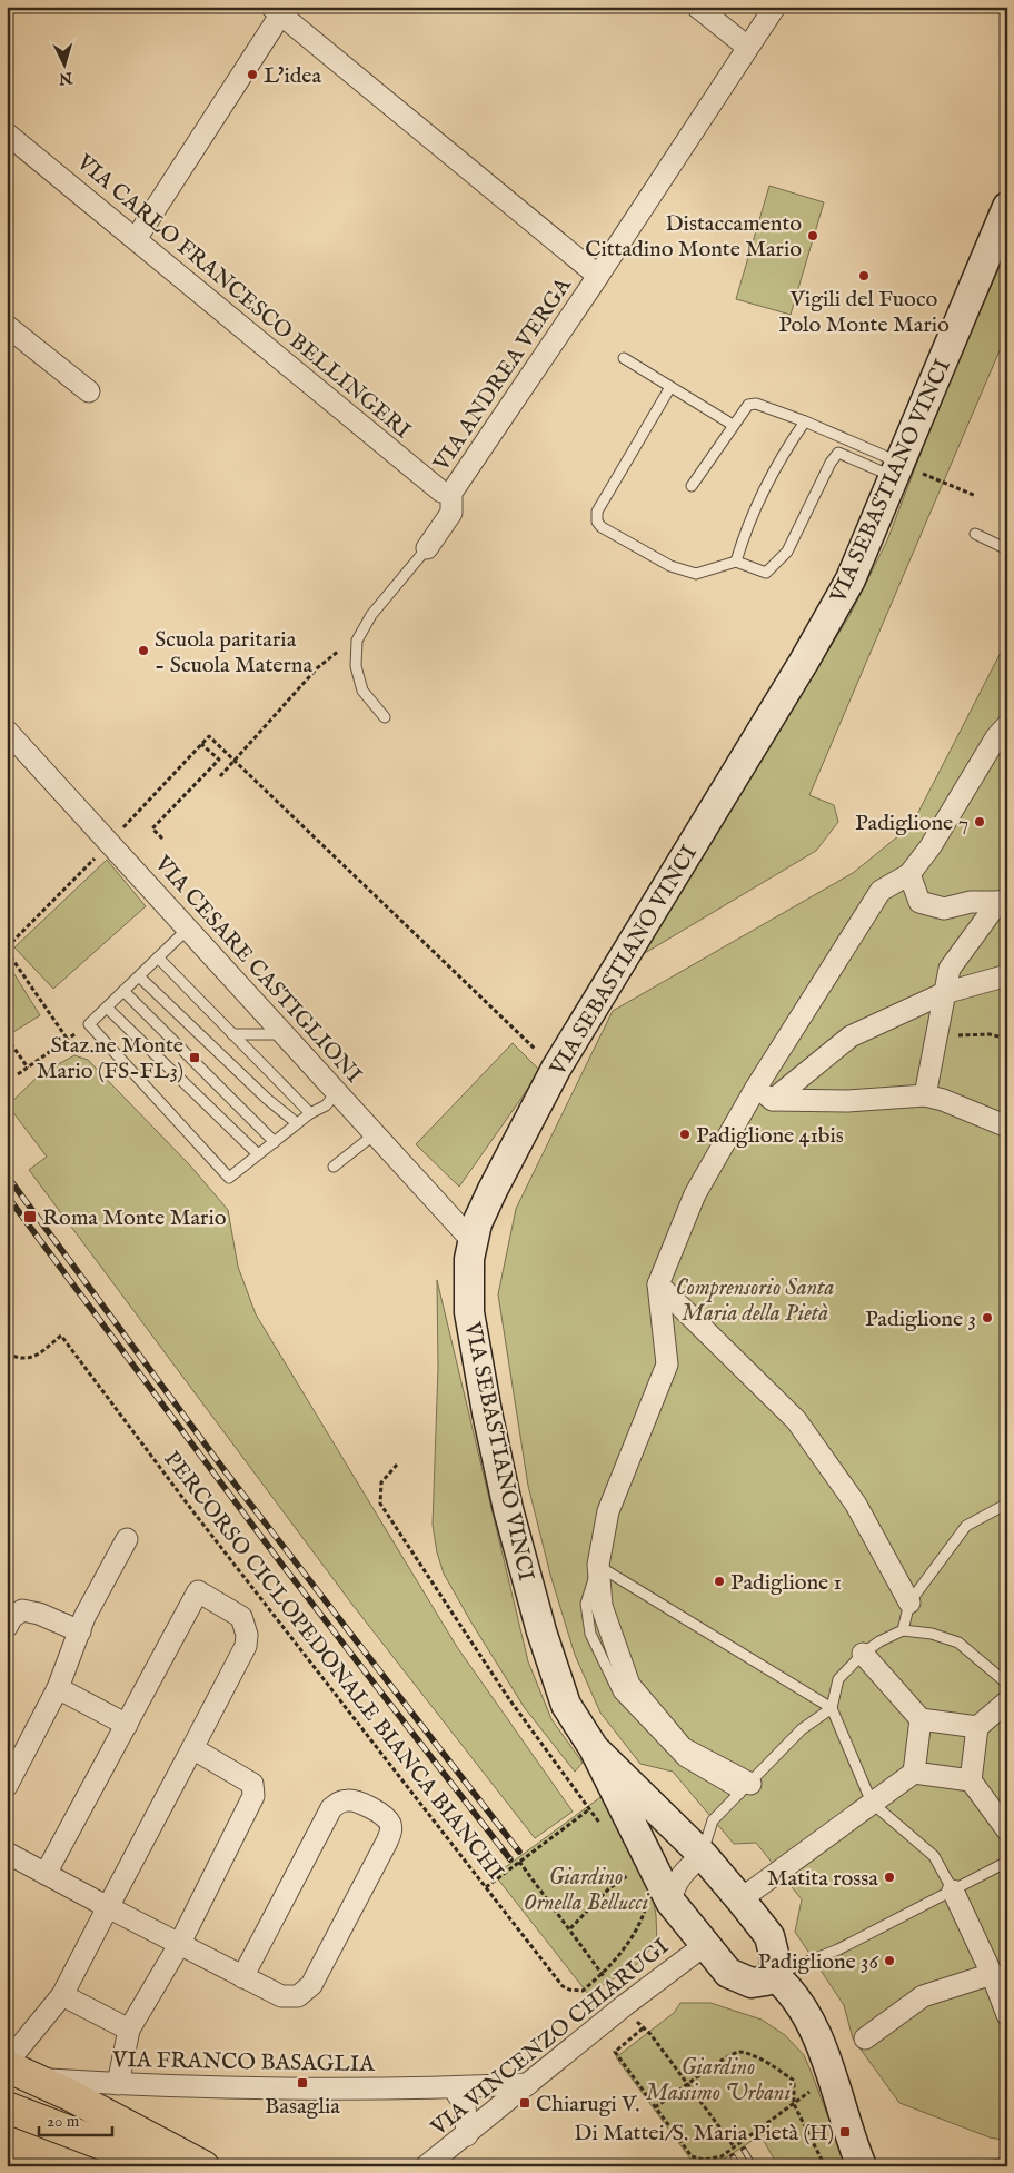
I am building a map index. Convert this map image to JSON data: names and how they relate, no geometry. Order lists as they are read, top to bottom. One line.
{"streets":{"street":["VIA CARLO FRANCESCO BELLINGERI","VIA ANDREA VERGA","VIA SEBASTIANO VINCI","VIA CESARE CASTIGLIONI","VIA VINCENZO CHIARUGI","VIA FRANCO BASAGLIA"],"path":["PERCORSO CICLOPEDONALE BIANCA BIANCHI"]},"crossings":[["VIA CARLO FRANCESCO BELLINGERI","VIA ANDREA VERGA"],["VIA SEBASTIANO VINCI","VIA CESARE CASTIGLIONI"],["VIA SEBASTIANO VINCI","PERCORSO CICLOPEDONALE BIANCA BIANCHI"],["VIA SEBASTIANO VINCI","VIA VINCENZO CHIARUGI"],["VIA VINCENZO CHIARUGI","VIA FRANCO BASAGLIA"]],"parks":["Comprensorio Santa Maria della Pietà","Giardino Ornella Bellucci","Giardino Massimo Urbani"],"places":{"other":["L'idea","Distaccamento Cittadino Monte Mario","Vigili del Fuoco Polo Monte Mario","Scuola paritaria - Scuola Materna","Padiglione 7","Padiglione 41bis","Padiglione 3","Padiglione 1","Matita rossa","Padiglione 36"],"transit":["Staz.ne Monte Mario (FS-FL3)","Roma Monte Mario","Basaglia","Chiarugi V.","Di Mattei/S. Maria Pietà (H)"]},"scale_bar":"20 m","north":"bottom"}
